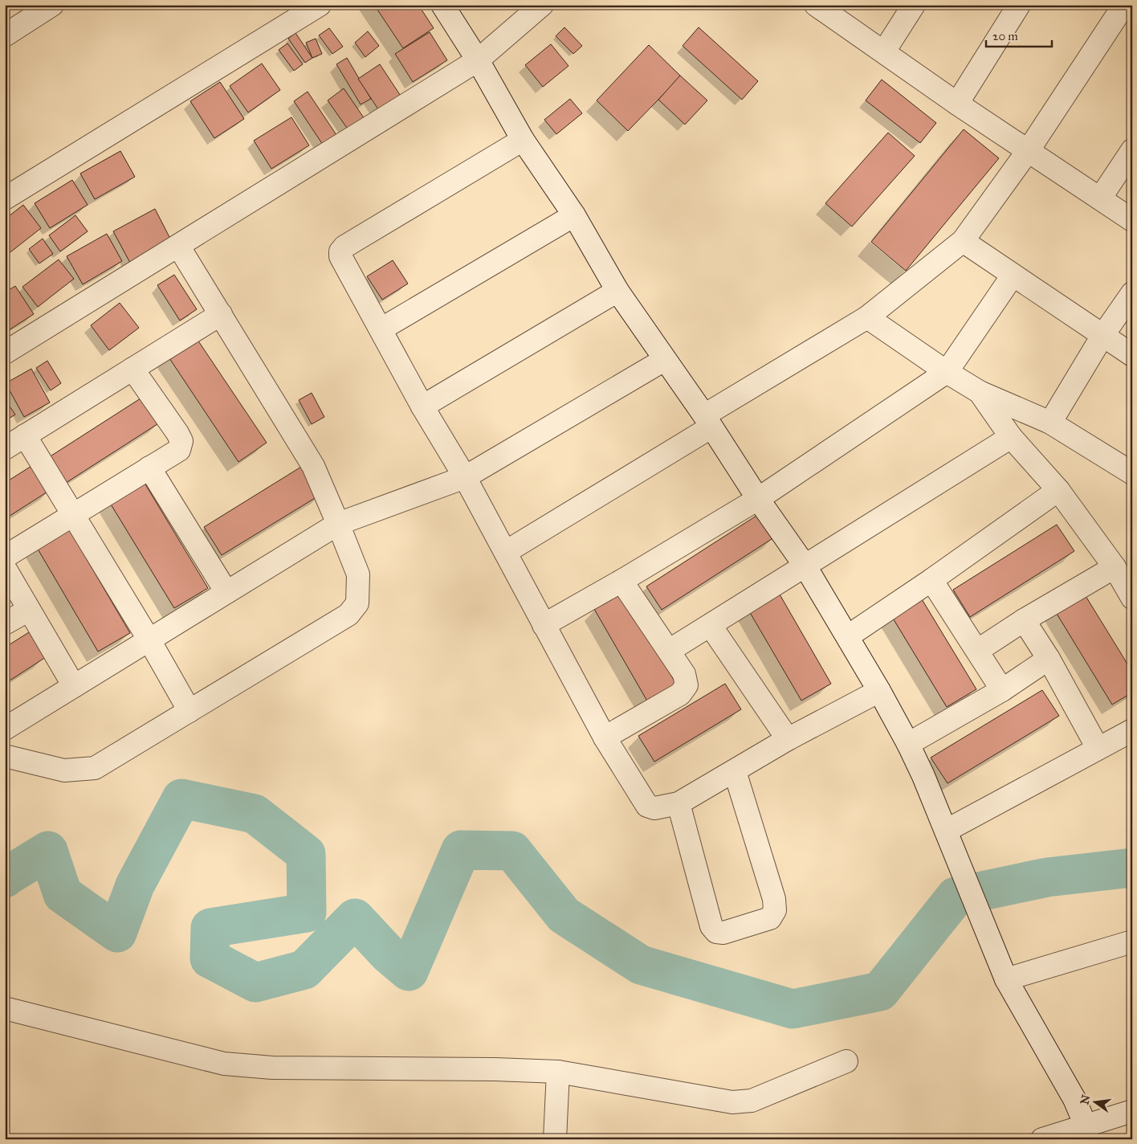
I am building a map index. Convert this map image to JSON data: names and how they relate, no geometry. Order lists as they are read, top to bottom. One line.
{"scale_bar":"20 m","north":"left"}
